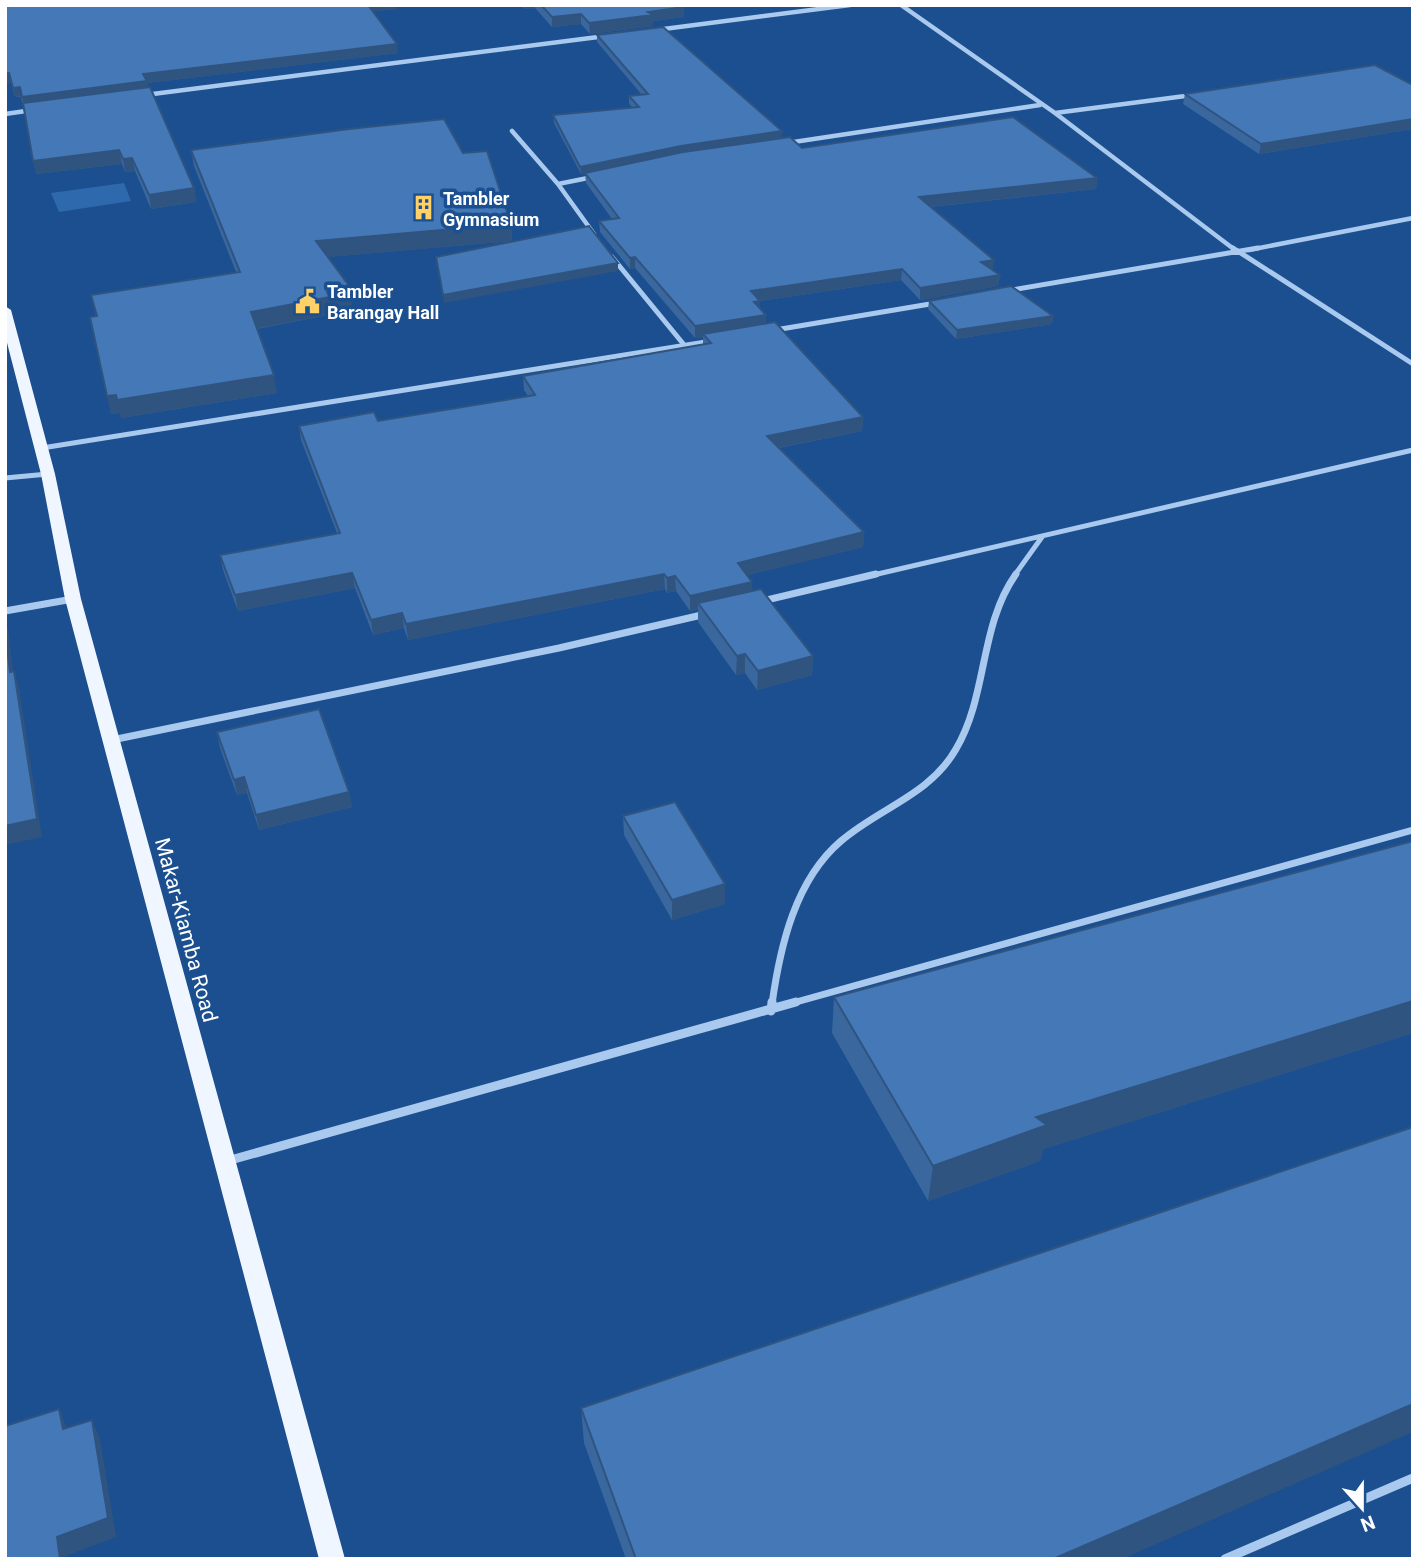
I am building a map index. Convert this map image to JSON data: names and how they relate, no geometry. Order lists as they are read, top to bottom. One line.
{"streets":{"main road":["Makar-Kiamba Road"]},"places":{"building":["Tambler Gymnasium"],"public building":["Tambler Barangay Hall"]},"north":"bottom"}
